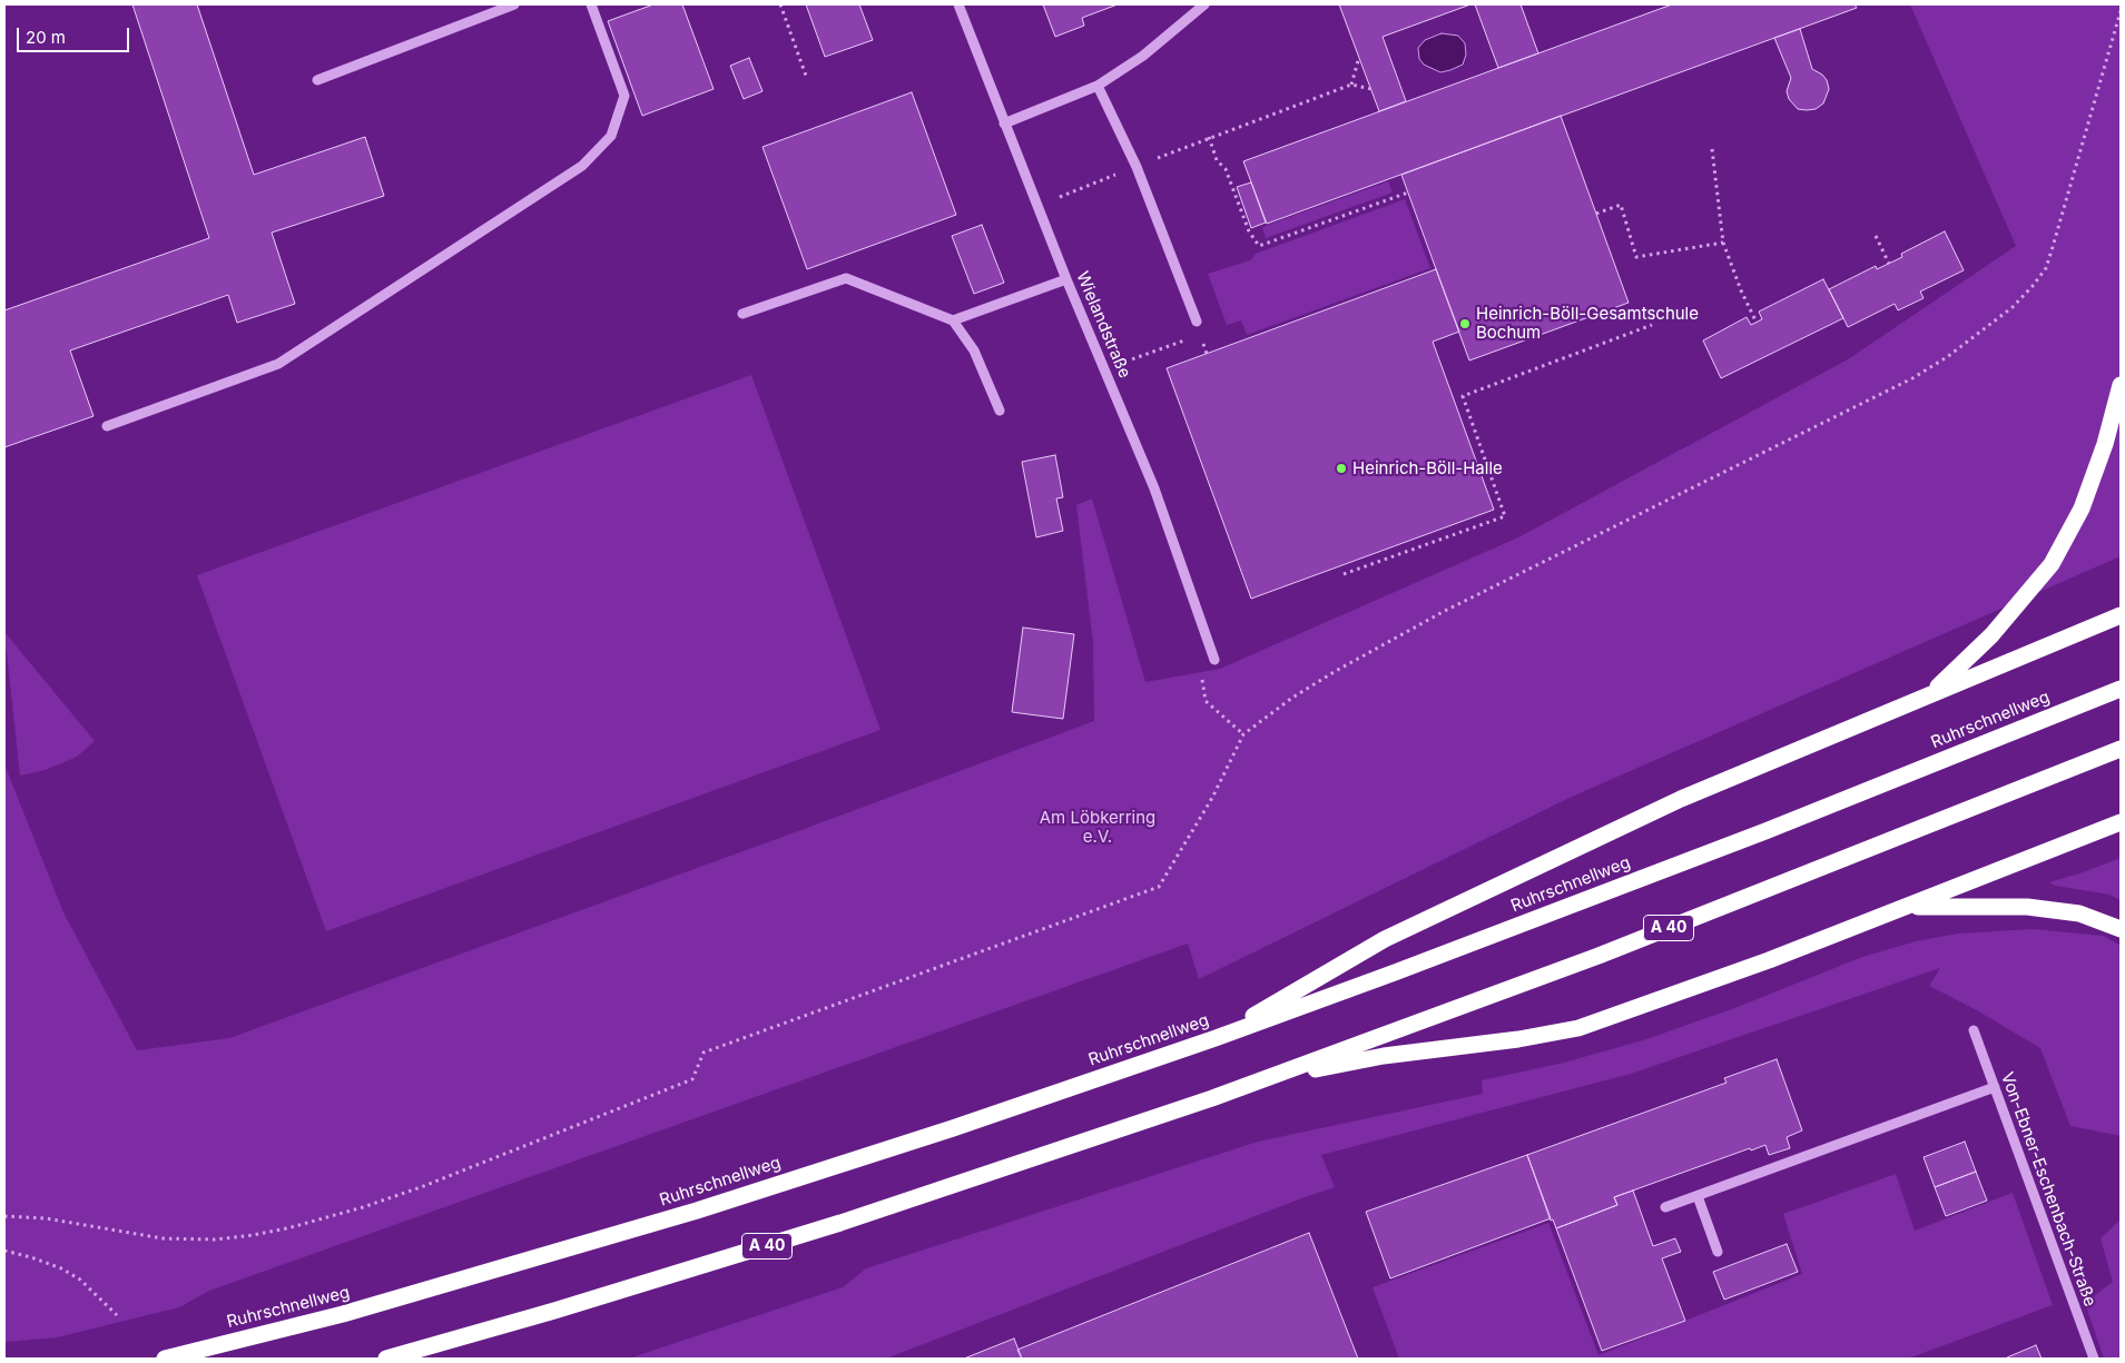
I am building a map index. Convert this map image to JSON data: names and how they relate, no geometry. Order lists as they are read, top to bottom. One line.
{"streets":{"highway":["Ruhrschnellweg","A 40"],"street":["Wielandstraße","Von-Ebner-Eschenbach-Straße"]},"parks":["Am Löbkerring e.V."],"places":["Heinrich-Böll-Gesamtschule Bochum","Heinrich-Böll-Halle"],"scale_bar":"20 m"}
